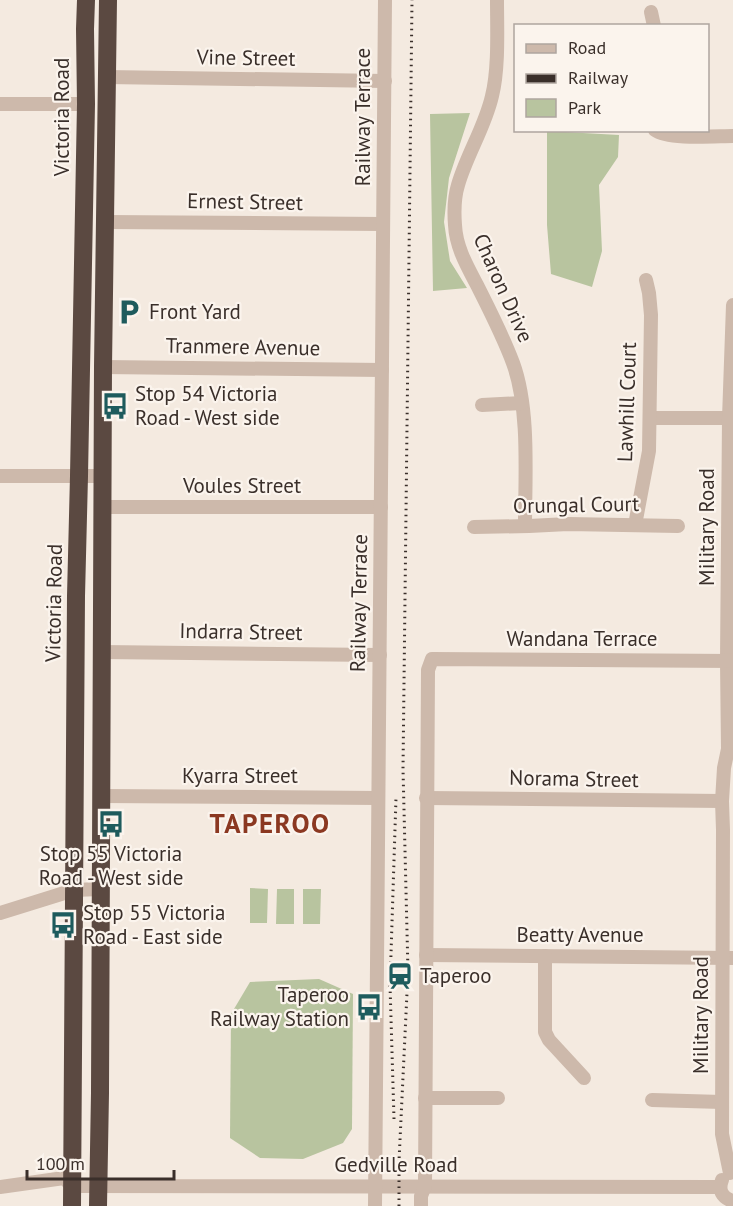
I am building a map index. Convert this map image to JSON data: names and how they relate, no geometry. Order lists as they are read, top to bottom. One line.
{"streets":{"highway":["Victoria Road"],"street":["Vine Street","Railway Terrace","Ernest Street","Charon Drive","Tranmere Avenue","Lawhill Court","Voules Street","Orungal Court","Military Road","Indarra Street","Wandana Terrace","Kyarra Street","Norama Street","Beatty Avenue","Gedville Road"]},"crossings":[["Vine Street","Victoria Road"],["Vine Street","Railway Terrace"],["Victoria Road","Ernest Street"],["Victoria Road","Tranmere Avenue"],["Victoria Road","Voules Street"],["Victoria Road","Indarra Street"],["Victoria Road","Kyarra Street"],["Victoria Road","Gedville Road"],["Railway Terrace","Ernest Street"],["Railway Terrace","Tranmere Avenue"],["Railway Terrace","Voules Street"],["Railway Terrace","Indarra Street"],["Railway Terrace","Kyarra Street"],["Railway Terrace","Gedville Road"],["Charon Drive","Orungal Court"],["Lawhill Court","Orungal Court"],["Military Road","Wandana Terrace"],["Military Road","Norama Street"],["Military Road","Beatty Avenue"],["Wandana Terrace","Norama Street"]],"districts":["TAPEROO"],"places":{"parking":["Front Yard"],"bus stop":["Stop 54 Victoria Road - West side","Stop 55 Victoria Road - West side","Stop 55 Victoria Road - East side","Taperoo Railway Station"],"station":["Taperoo"]},"legend":["Road","Railway","Park"],"scale_bar":"100 m"}
